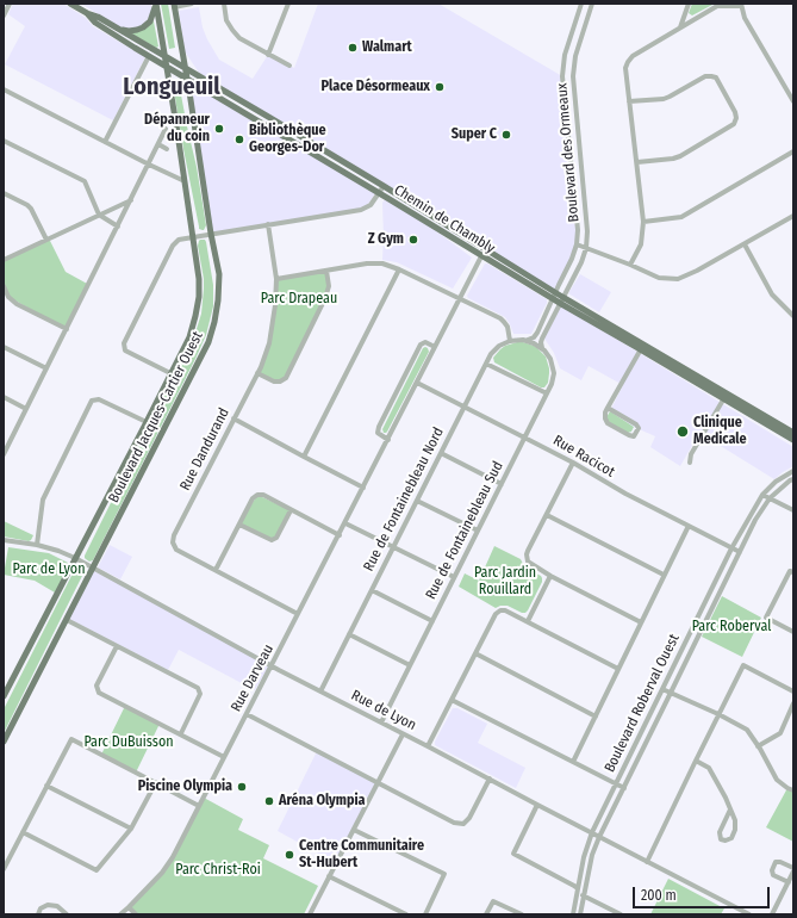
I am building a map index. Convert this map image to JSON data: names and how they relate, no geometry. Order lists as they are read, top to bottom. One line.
{"streets":{"main road":["Chemin de Chambly","Boulevard Jacques-Cartier Ouest"],"street":["Boulevard des Ormeaux","Rue Dandurand","Rue Racicot","Rue de Fontainebleau Nord","Rue de Fontainebleau Sud","Rue Darveau","Boulevard Roberval Ouest","Rue de Lyon"]},"crossings":[["Boulevard des Ormeaux","Chemin de Chambly"],["Boulevard des Ormeaux","Rue de Fontainebleau Sud"],["Chemin de Chambly","Boulevard Jacques-Cartier Ouest"],["Chemin de Chambly","Rue Darveau"],["Boulevard Jacques-Cartier Ouest","Rue de Lyon"],["Rue Dandurand","Rue Darveau"],["Rue Racicot","Rue de Fontainebleau Nord"],["Rue Racicot","Rue de Fontainebleau Sud"],["Rue Racicot","Rue Darveau"],["Rue Racicot","Boulevard Roberval Ouest"],["Rue de Fontainebleau Nord","Rue de Lyon"],["Rue de Fontainebleau Sud","Rue de Lyon"],["Rue Darveau","Rue de Lyon"],["Boulevard Roberval Ouest","Rue de Lyon"]],"districts":["Longueuil"],"parks":["Parc Drapeau","Parc de Lyon","Parc Jardin Rouillard","Parc Roberval","Parc DuBuisson","Parc Christ-Roi"],"places":["Walmart","Place Désormeaux","Dépanneur du coin","Super C","Bibliothèque Georges-Dor","Z Gym","Clinique Medicale","Piscine Olympia","Aréna Olympia","Centre Communitaire St-Hubert"],"scale_bar":"200 m"}
